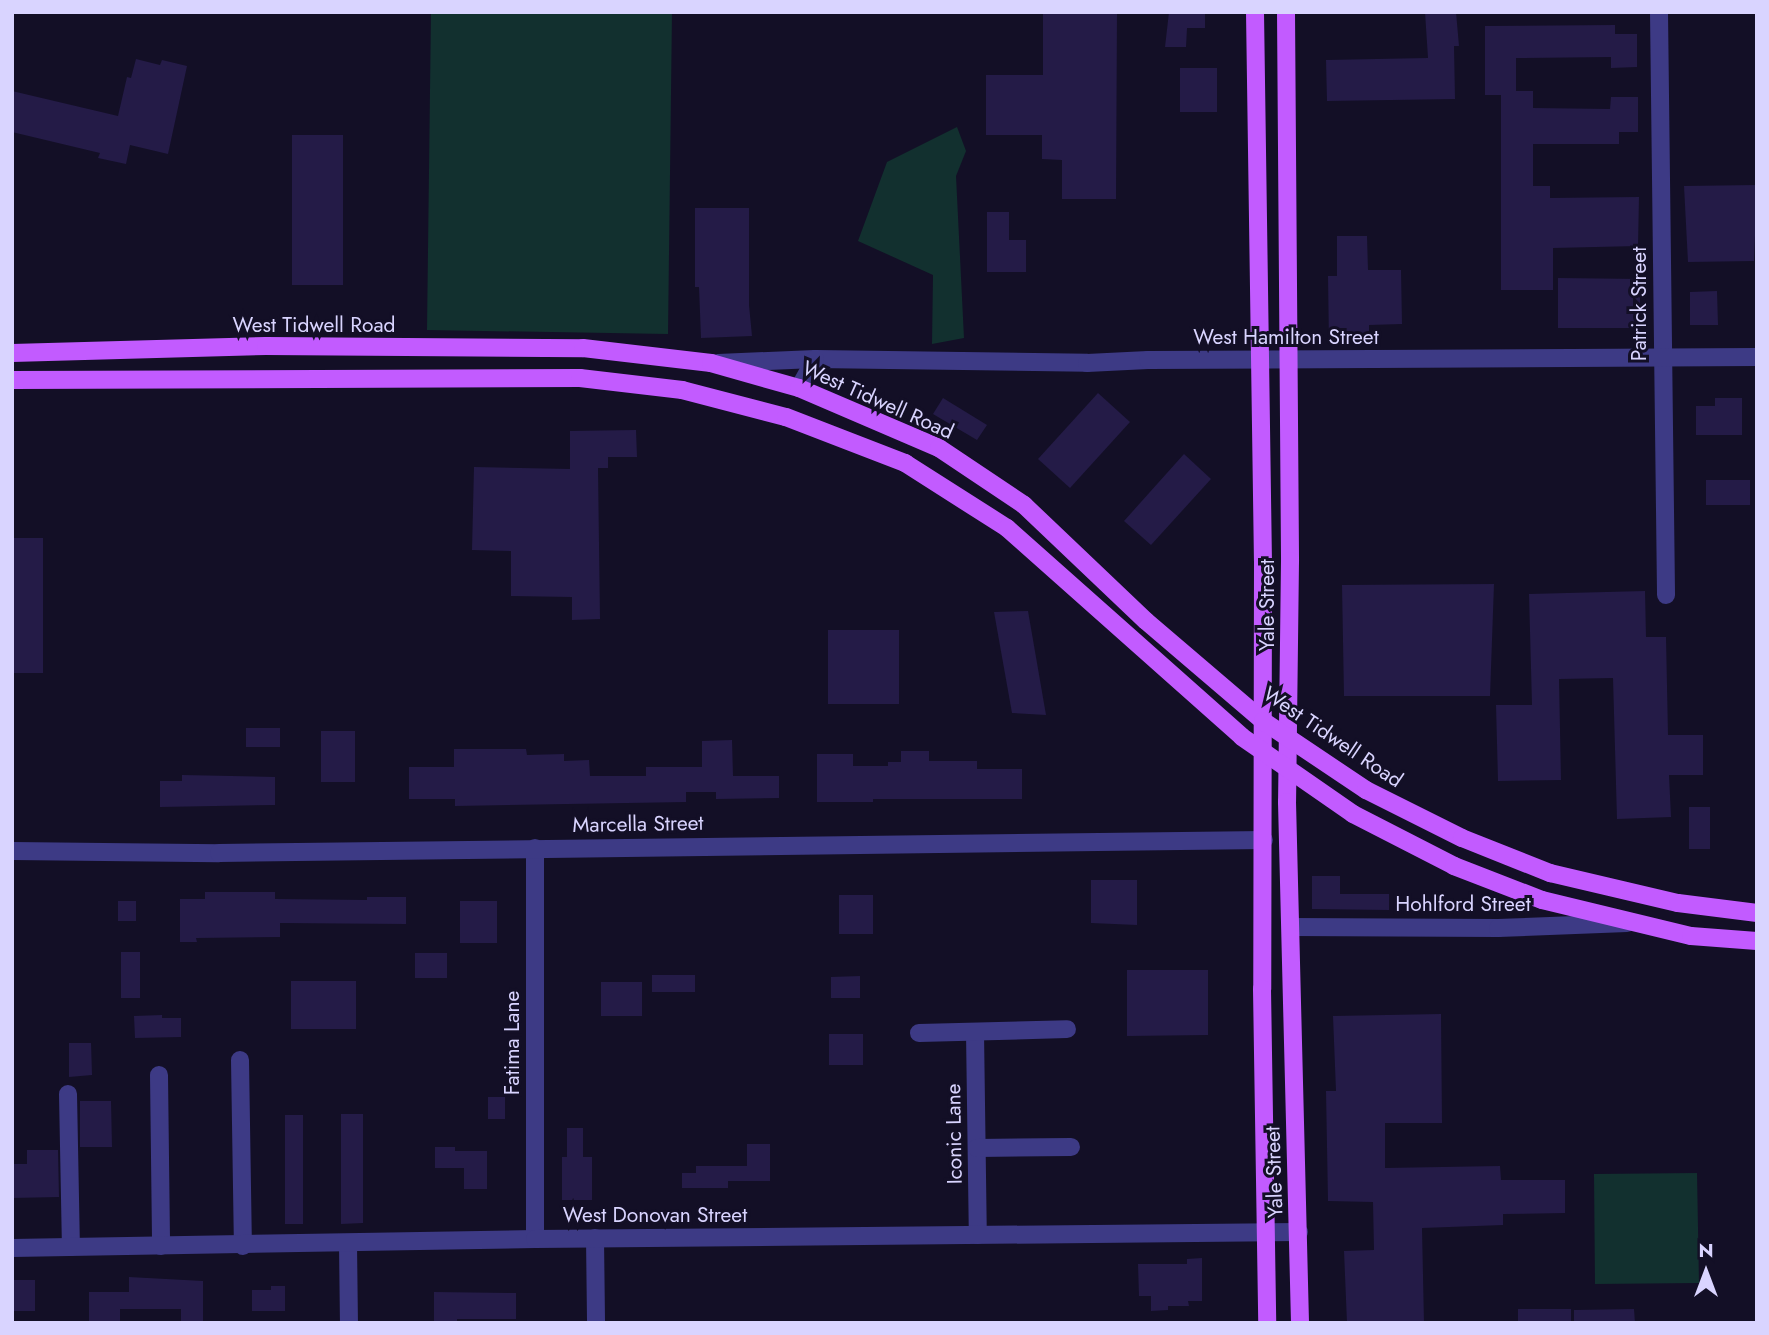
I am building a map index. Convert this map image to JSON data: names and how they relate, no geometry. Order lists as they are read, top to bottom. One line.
{"streets":{"main road":["West Tidwell Road","Yale Street"],"street":["Patrick Street","West Hamilton Street","Marcella Street","Hohlford Street","Fatima Lane","Iconic Lane","West Donovan Street"]},"crossings":[["Patrick Street","West Hamilton Street"],["West Tidwell Road","West Hamilton Street"],["West Tidwell Road","Yale Street"],["West Hamilton Street","Yale Street"],["Yale Street","Marcella Street"],["Yale Street","Hohlford Street"],["Yale Street","West Donovan Street"],["Marcella Street","Fatima Lane"],["Fatima Lane","West Donovan Street"],["Iconic Lane","West Donovan Street"]],"north":"top"}
